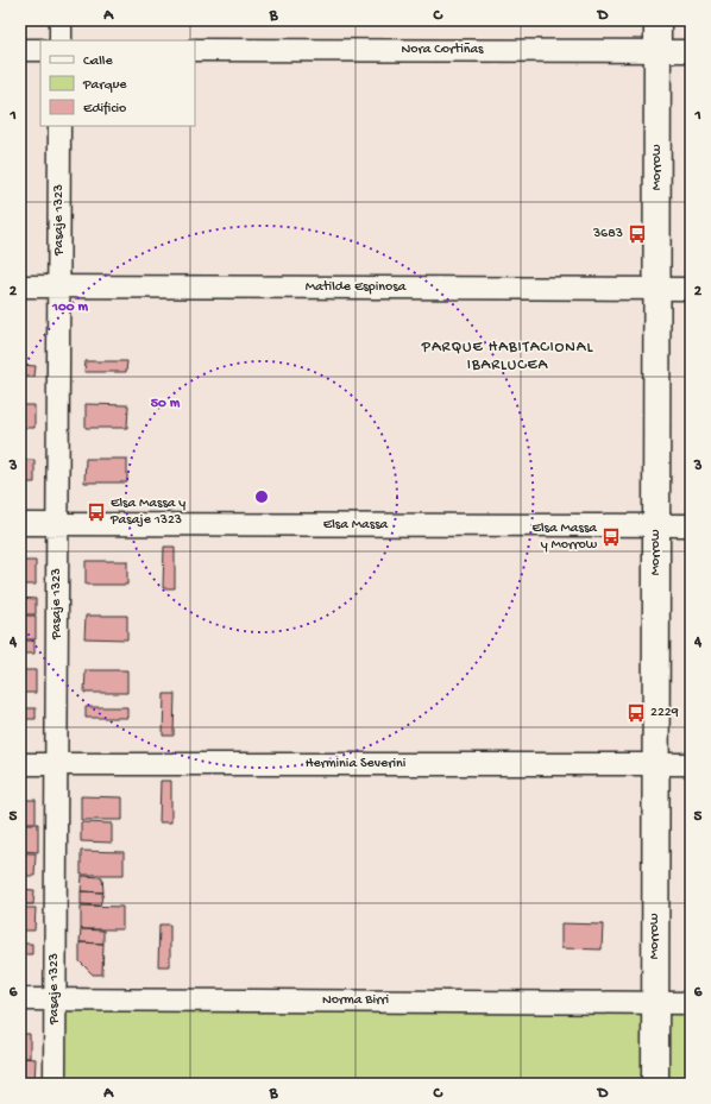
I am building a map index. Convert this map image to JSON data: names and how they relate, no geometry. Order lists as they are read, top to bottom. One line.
{"streets":{"street":["Nora Cortiñas","Morrow","Pasaje 1323","Matilde Espinosa","Elsa Massa","Herminia Severini","Norma Birri"]},"crossings":[["Nora Cortiñas","Morrow"],["Morrow","Matilde Espinosa"],["Morrow","Elsa Massa"],["Morrow","Herminia Severini"],["Morrow","Norma Birri"],["Pasaje 1323","Matilde Espinosa"],["Pasaje 1323","Elsa Massa"],["Pasaje 1323","Herminia Severini"],["Pasaje 1323","Norma Birri"]],"districts":["PARQUE HABITACIONAL IBARLUCEA"],"places":{"bus stop":["3683","Elsa Massa y Pasaje 1323","Elsa Massa y Morrow","2229"]},"legend":["Calle","Parque","Edificio"],"grid":{"columns":["A","B","C","D"],"rows":["1","2","3","4","5","6"]},"rings":["100 m","50 m"]}
